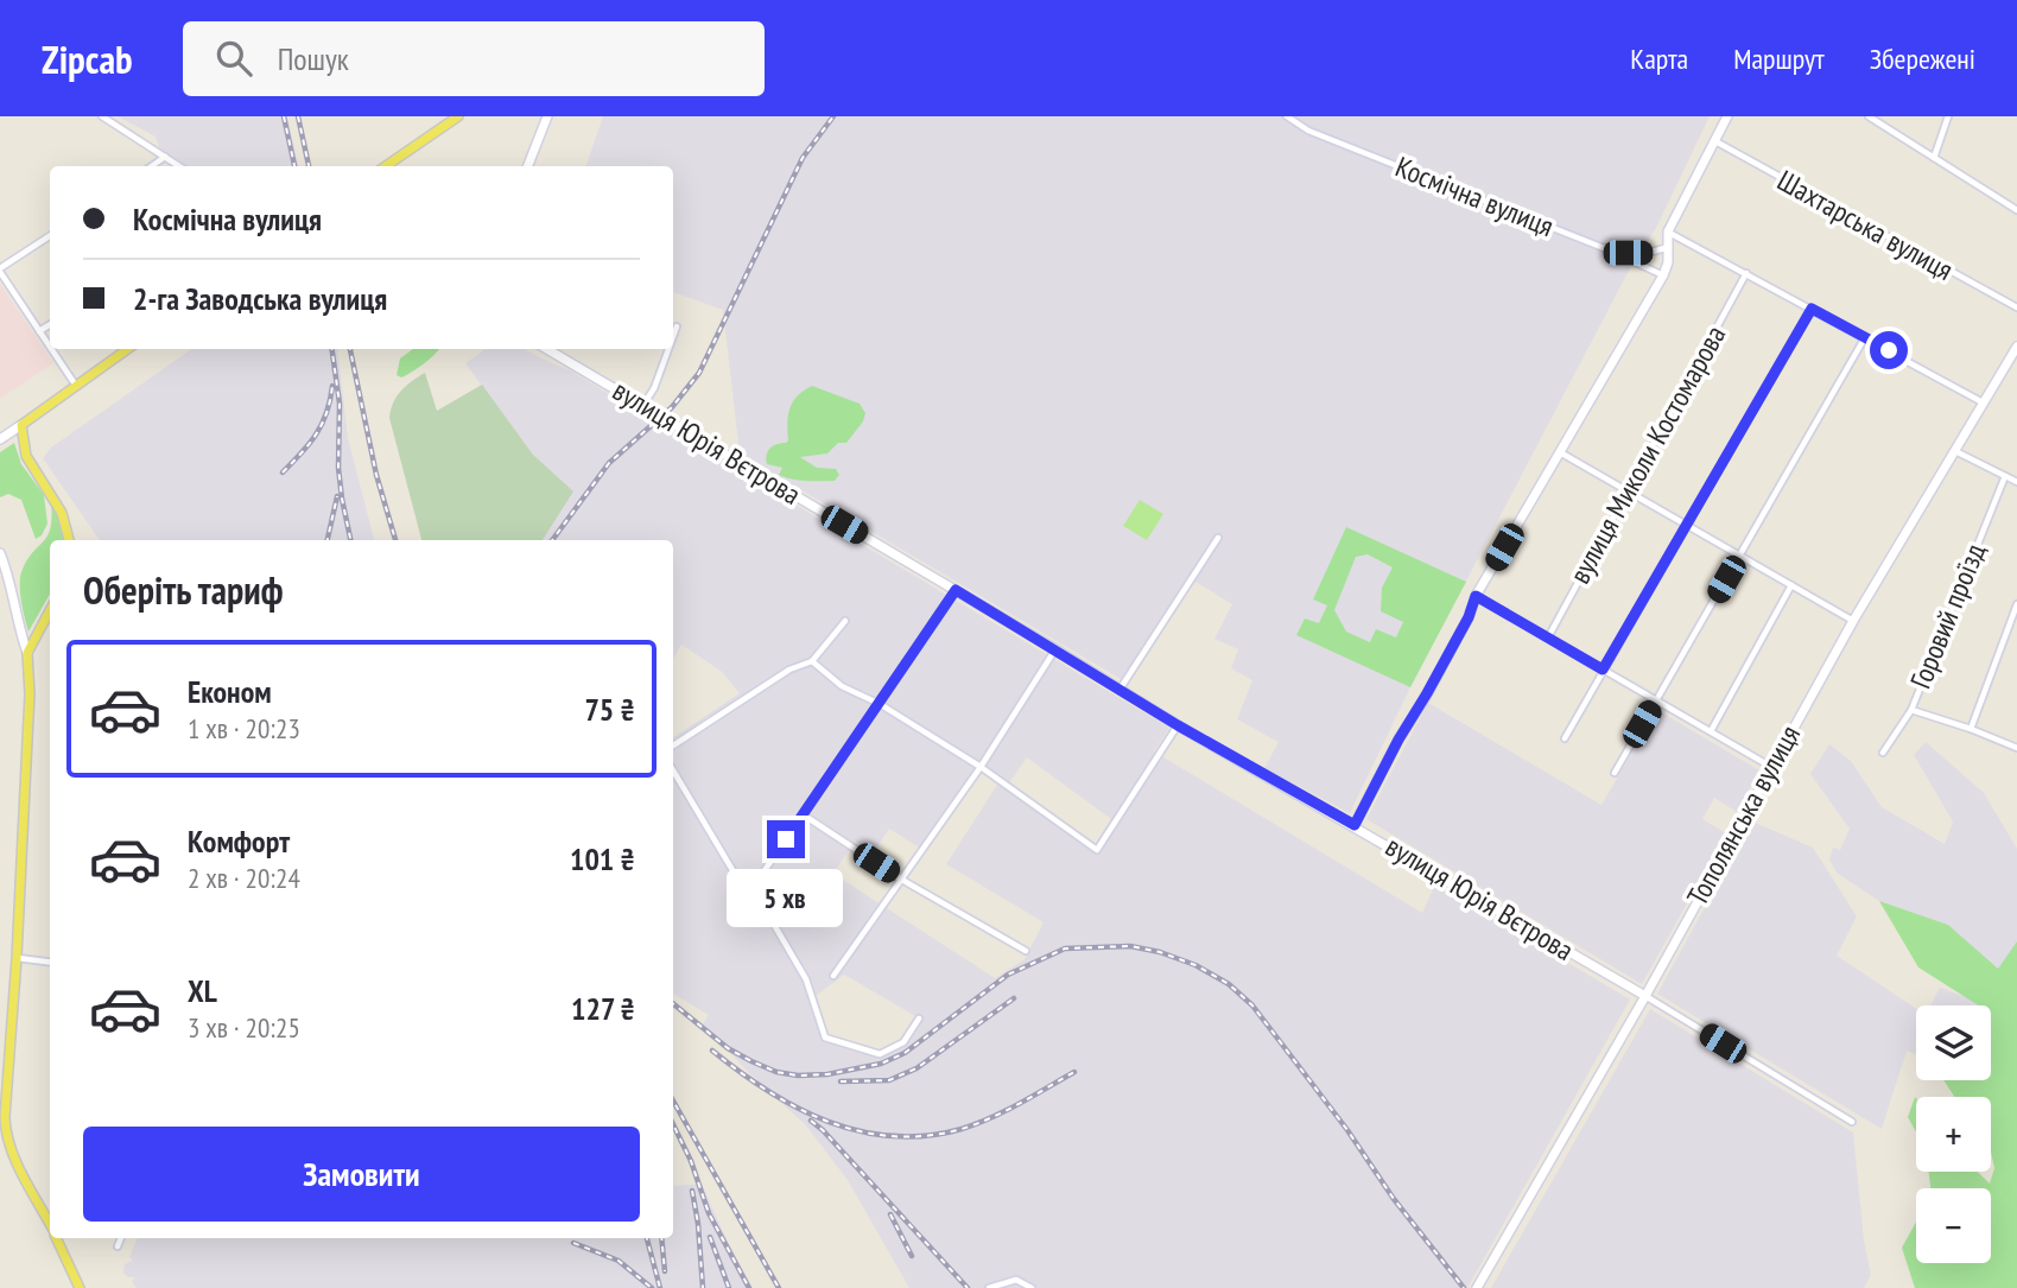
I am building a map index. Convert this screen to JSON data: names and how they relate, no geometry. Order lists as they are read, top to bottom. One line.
{"streets":{"street":["Космічна вулиця","Шахтарська вулиця","вулиця Юрія Вєтрова","вулиця Миколи Костомарова","Горовий проїзд","Тополянська вулиця"]},"crossings":[["вулиця Юрія Вєтрова","Тополянська вулиця"]],"page":{"header":"Zipcab","search":"Пошук","nav":["Карта","Маршрут","Збережені"],"banner":["Космічна вулиця","2-га Заводська вулиця"],"heading":"Оберіть тариф","list":[{"name":"Економ","note":"1 хв · 20:23","value":"75 ₴"},{"name":"Комфорт","note":"2 хв · 20:24","value":"101 ₴"},{"name":"XL","note":"3 хв · 20:25","value":"127 ₴"}],"bubble":"5 хв","map_buttons":["+","−"],"buttons":"Замовити"}}
